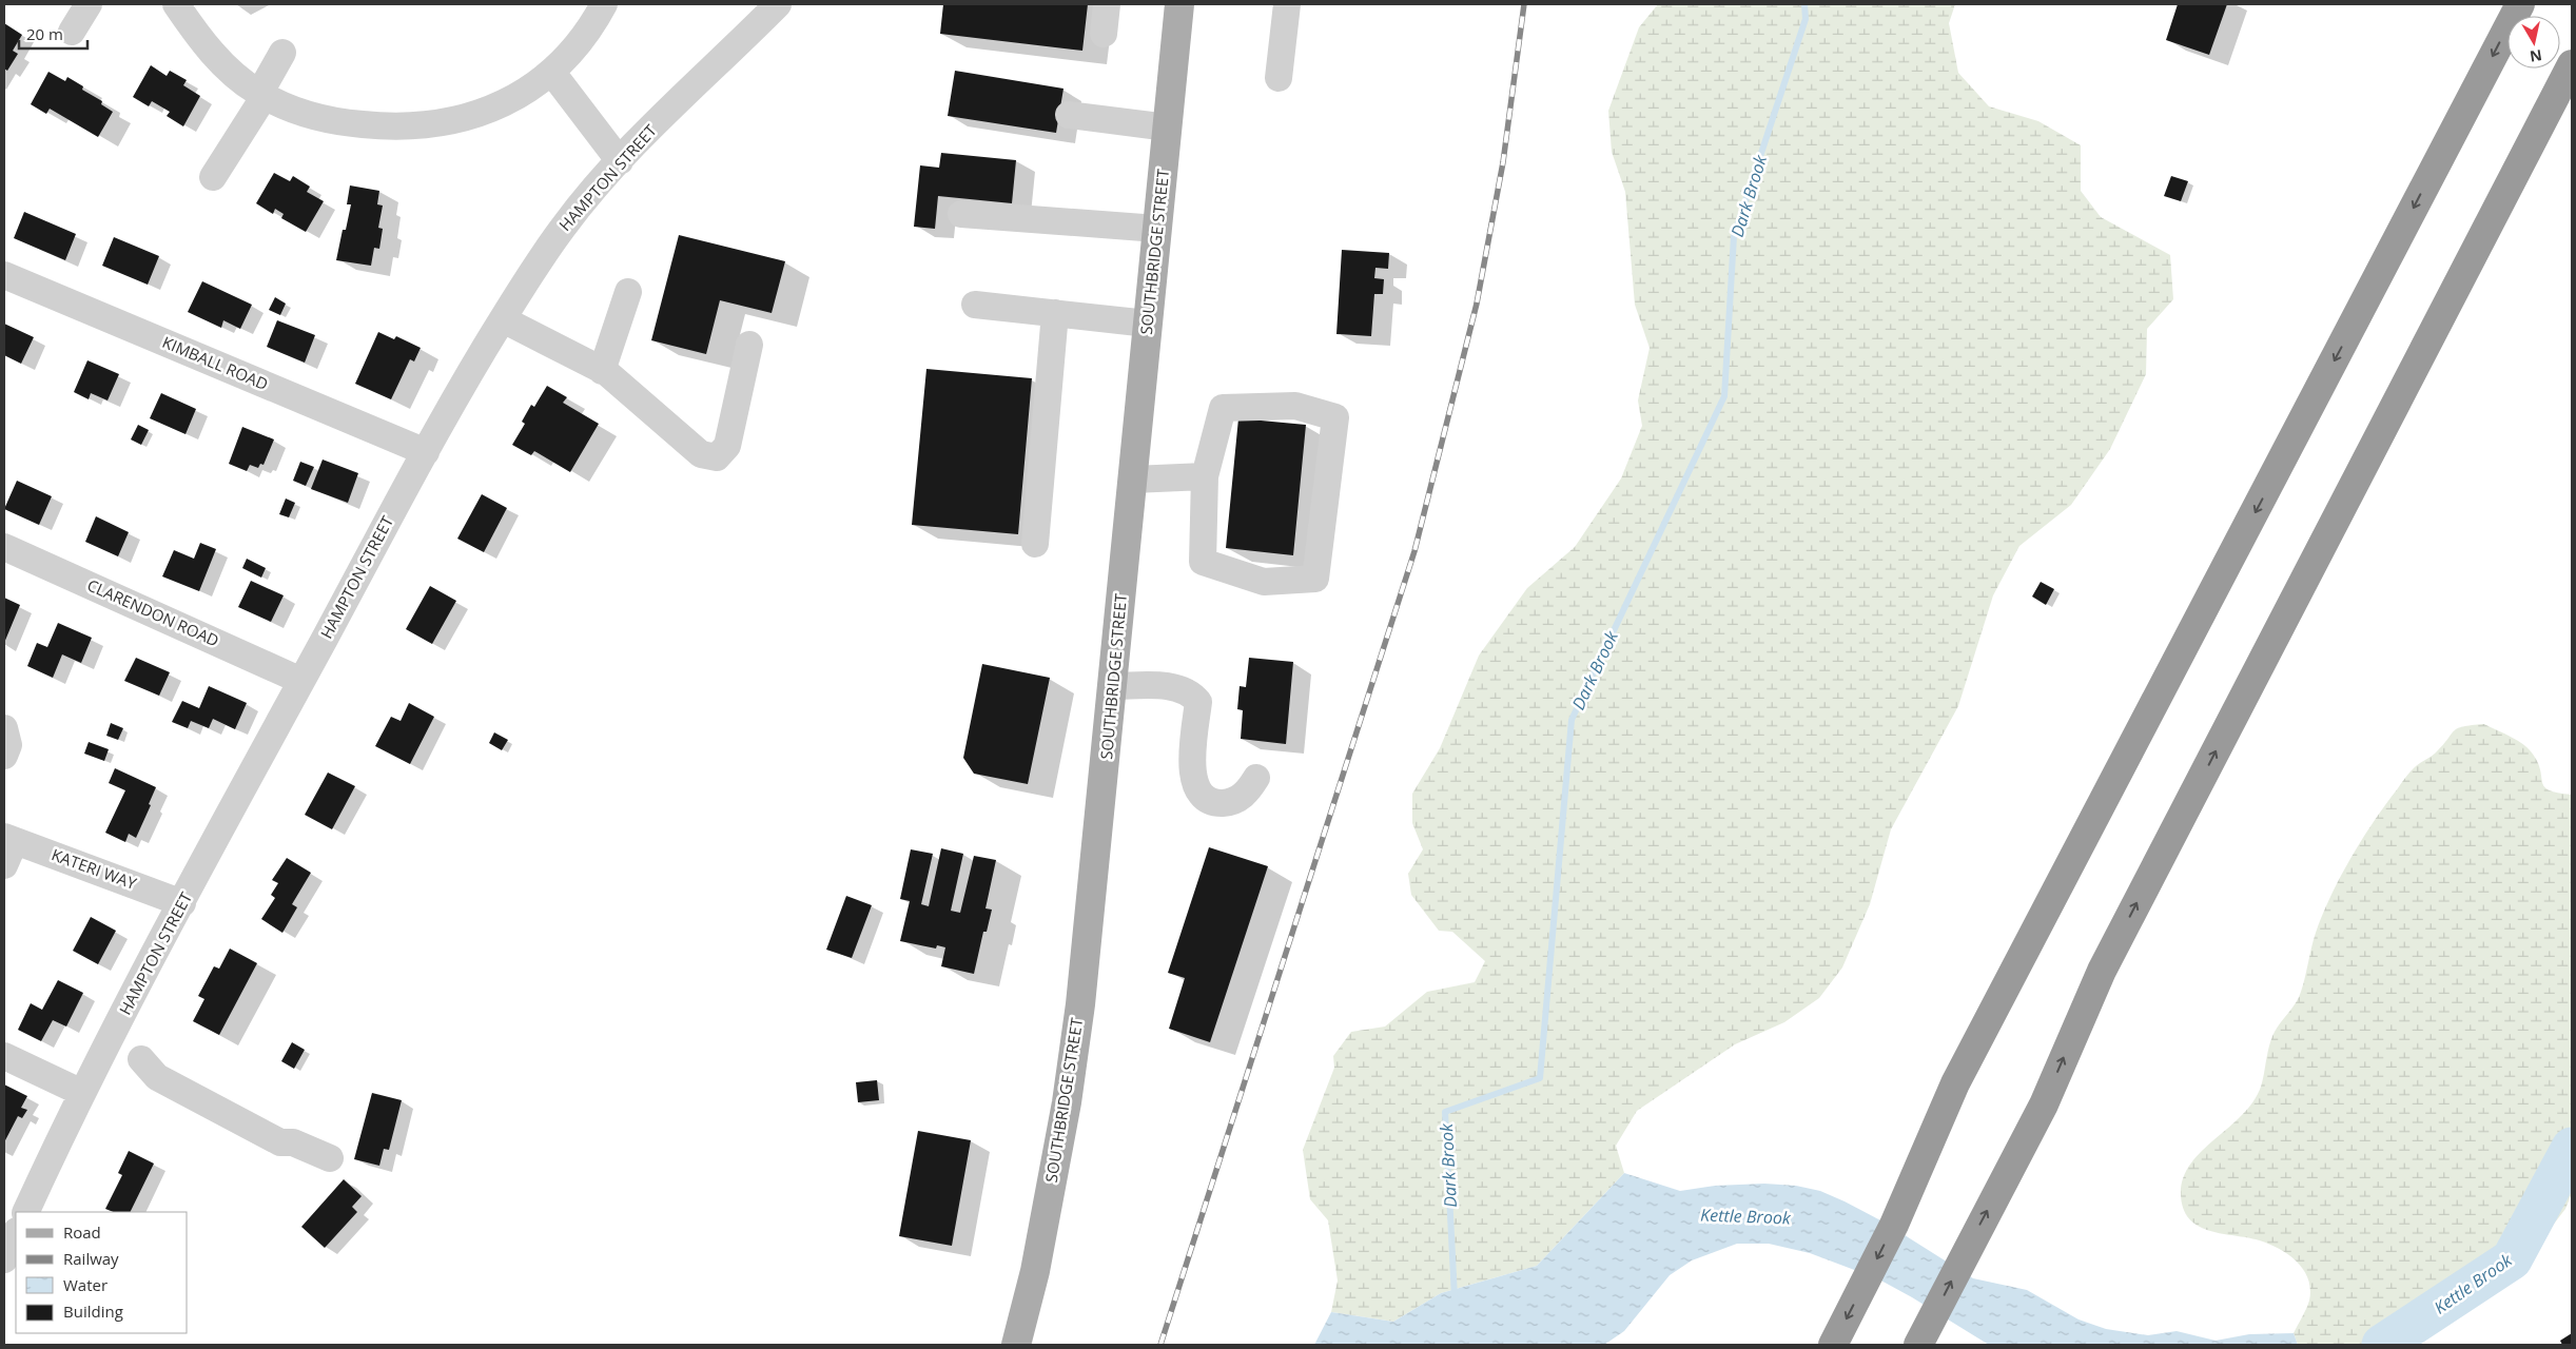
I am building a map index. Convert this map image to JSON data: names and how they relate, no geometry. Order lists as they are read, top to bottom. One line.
{"streets":{"main road":["SOUTHBRIDGE STREET"],"street":["HAMPTON STREET","KIMBALL ROAD","CLARENDON ROAD","KATERI WAY"]},"crossings":[["HAMPTON STREET","KIMBALL ROAD"],["HAMPTON STREET","CLARENDON ROAD"],["HAMPTON STREET","KATERI WAY"]],"water":["Dark Brook","Kettle Brook"],"legend":["Road","Railway","Water","Building"],"scale_bar":"20 m","north":"bottom"}
